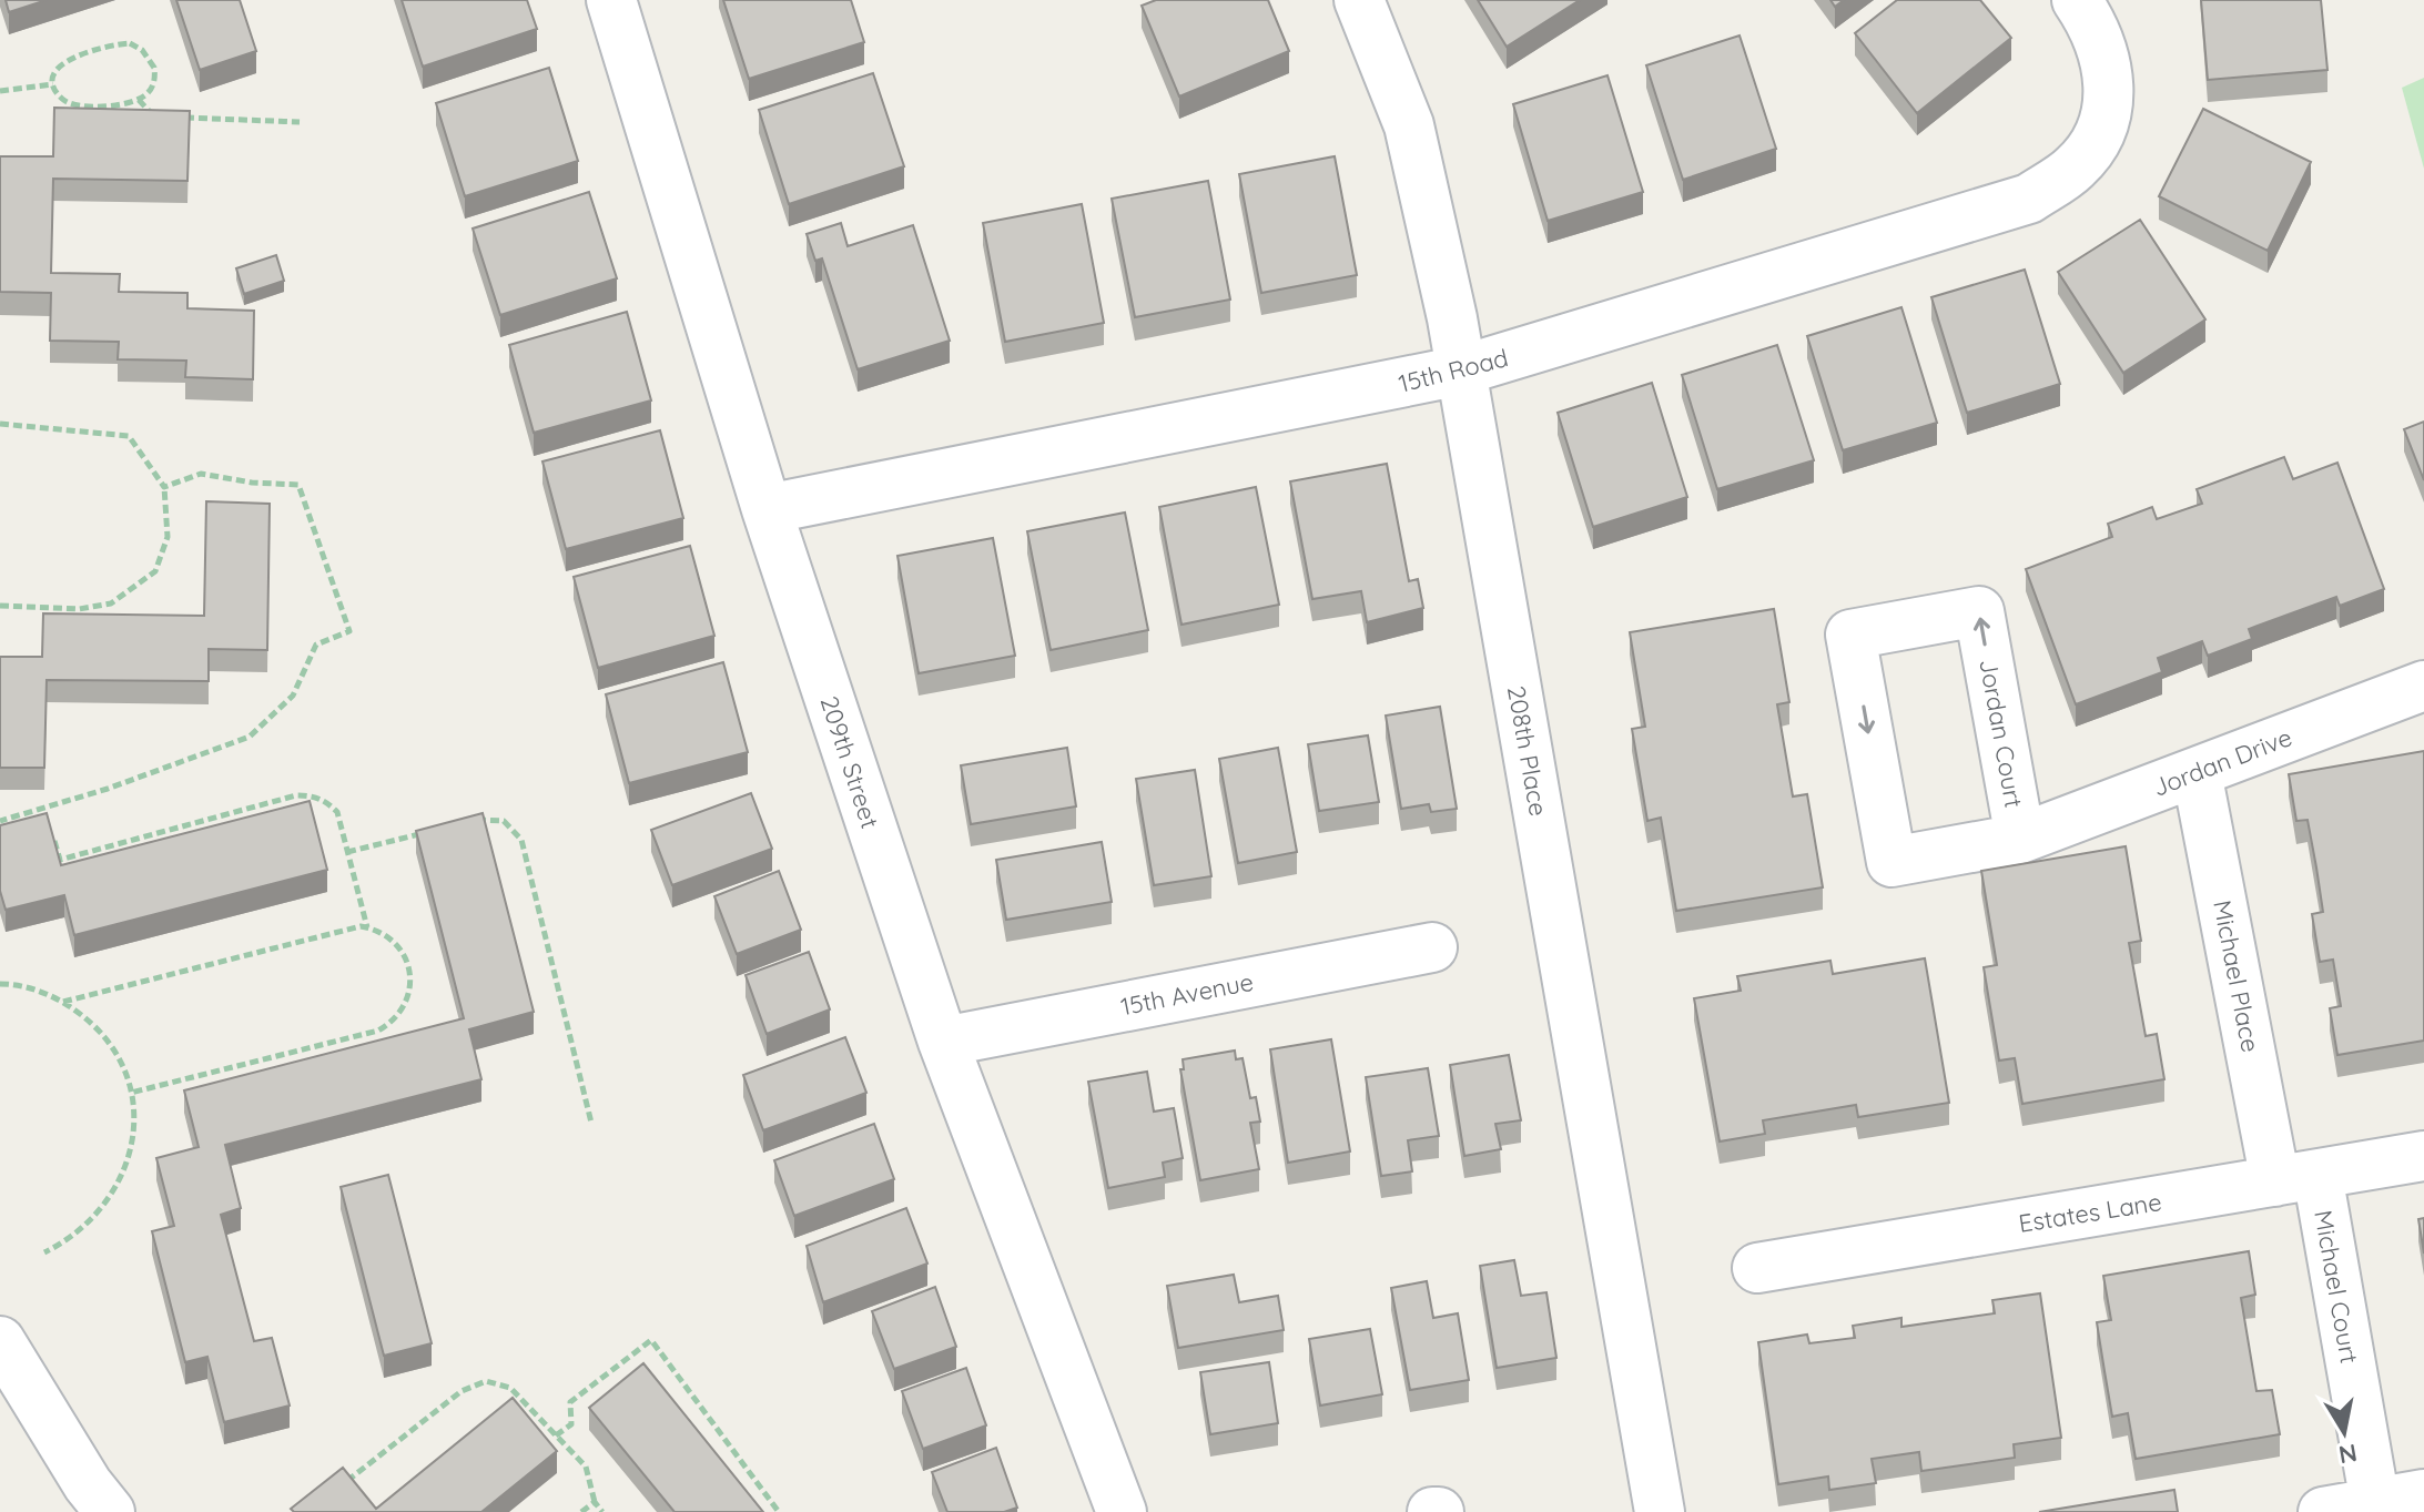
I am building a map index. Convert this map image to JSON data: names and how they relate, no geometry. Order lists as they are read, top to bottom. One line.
{"streets":{"street":["15th Road","Jordan Court","208th Place","209th Street","Jordan Drive","Michael Place","15th Avenue","Estates Lane","Michael Court"]},"crossings":[["15th Road","208th Place"],["15th Road","209th Street"],["Jordan Court","Jordan Drive"],["209th Street","15th Avenue"],["Jordan Drive","Michael Place"],["Michael Place","Estates Lane"],["Michael Place","Michael Court"],["Estates Lane","Michael Court"]],"north":"bottom"}
